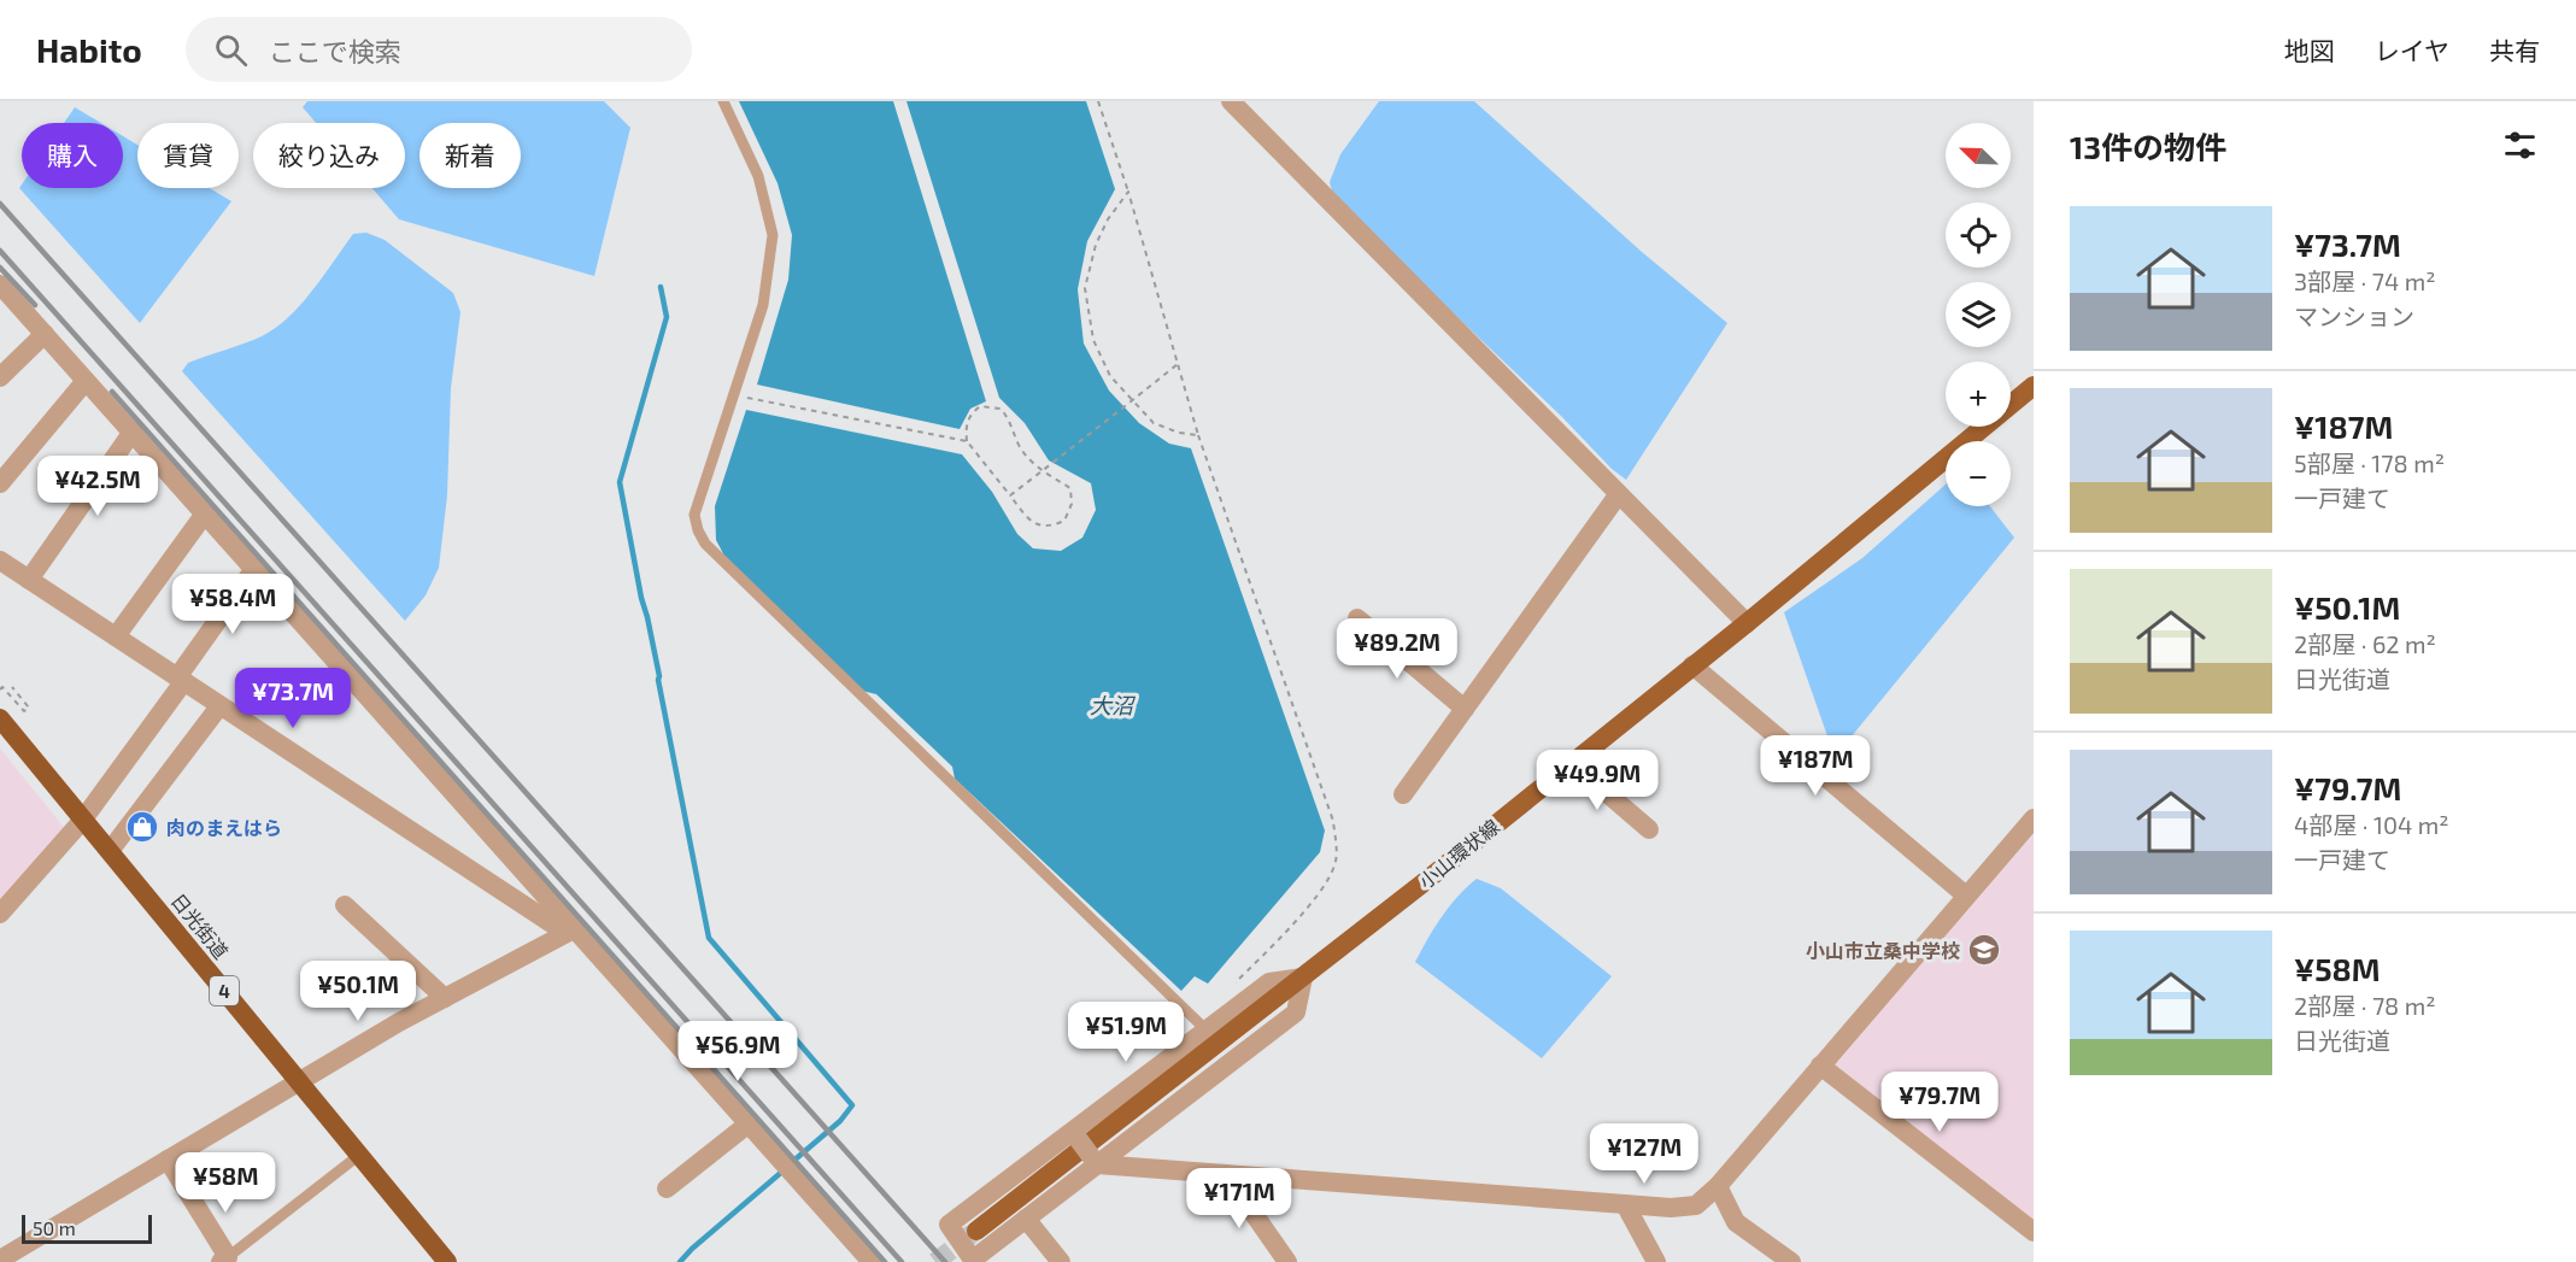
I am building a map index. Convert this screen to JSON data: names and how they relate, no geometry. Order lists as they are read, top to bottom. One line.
{"streets":{"highway":["日光街道","4"],"main road":["小山環状線"]},"water":["大沼"],"places":{"shop":["肉のまえはら"],"school or university":["小山市立桑中学校"]},"scale_bar":"50 m","north":"top left","page":{"header":"Habito","search":"ここで検索","nav":["地図","レイヤ","共有"],"heading":"13件の物件","map_buttons":["+","−"],"chip":["購入","賃貸","絞り込み","新着"],"list":[{"name":"¥73.7M","note":"3部屋 · 74 m² · マンション"},{"name":"¥187M","note":"5部屋 · 178 m² · 一戸建て"},{"name":"¥50.1M","note":"2部屋 · 62 m² · 日光街道"},{"name":"¥79.7M","note":"4部屋 · 104 m² · 一戸建て"},{"name":"¥58M","note":"2部屋 · 78 m² · 日光街道"}],"price":["¥42.5M","¥58.4M","¥89.2M","¥73.7M","¥187M","¥49.9M","¥50.1M","¥51.9M","¥56.9M","¥79.7M","¥127M","¥58M","¥171M"],"scale":"50 m"}}
